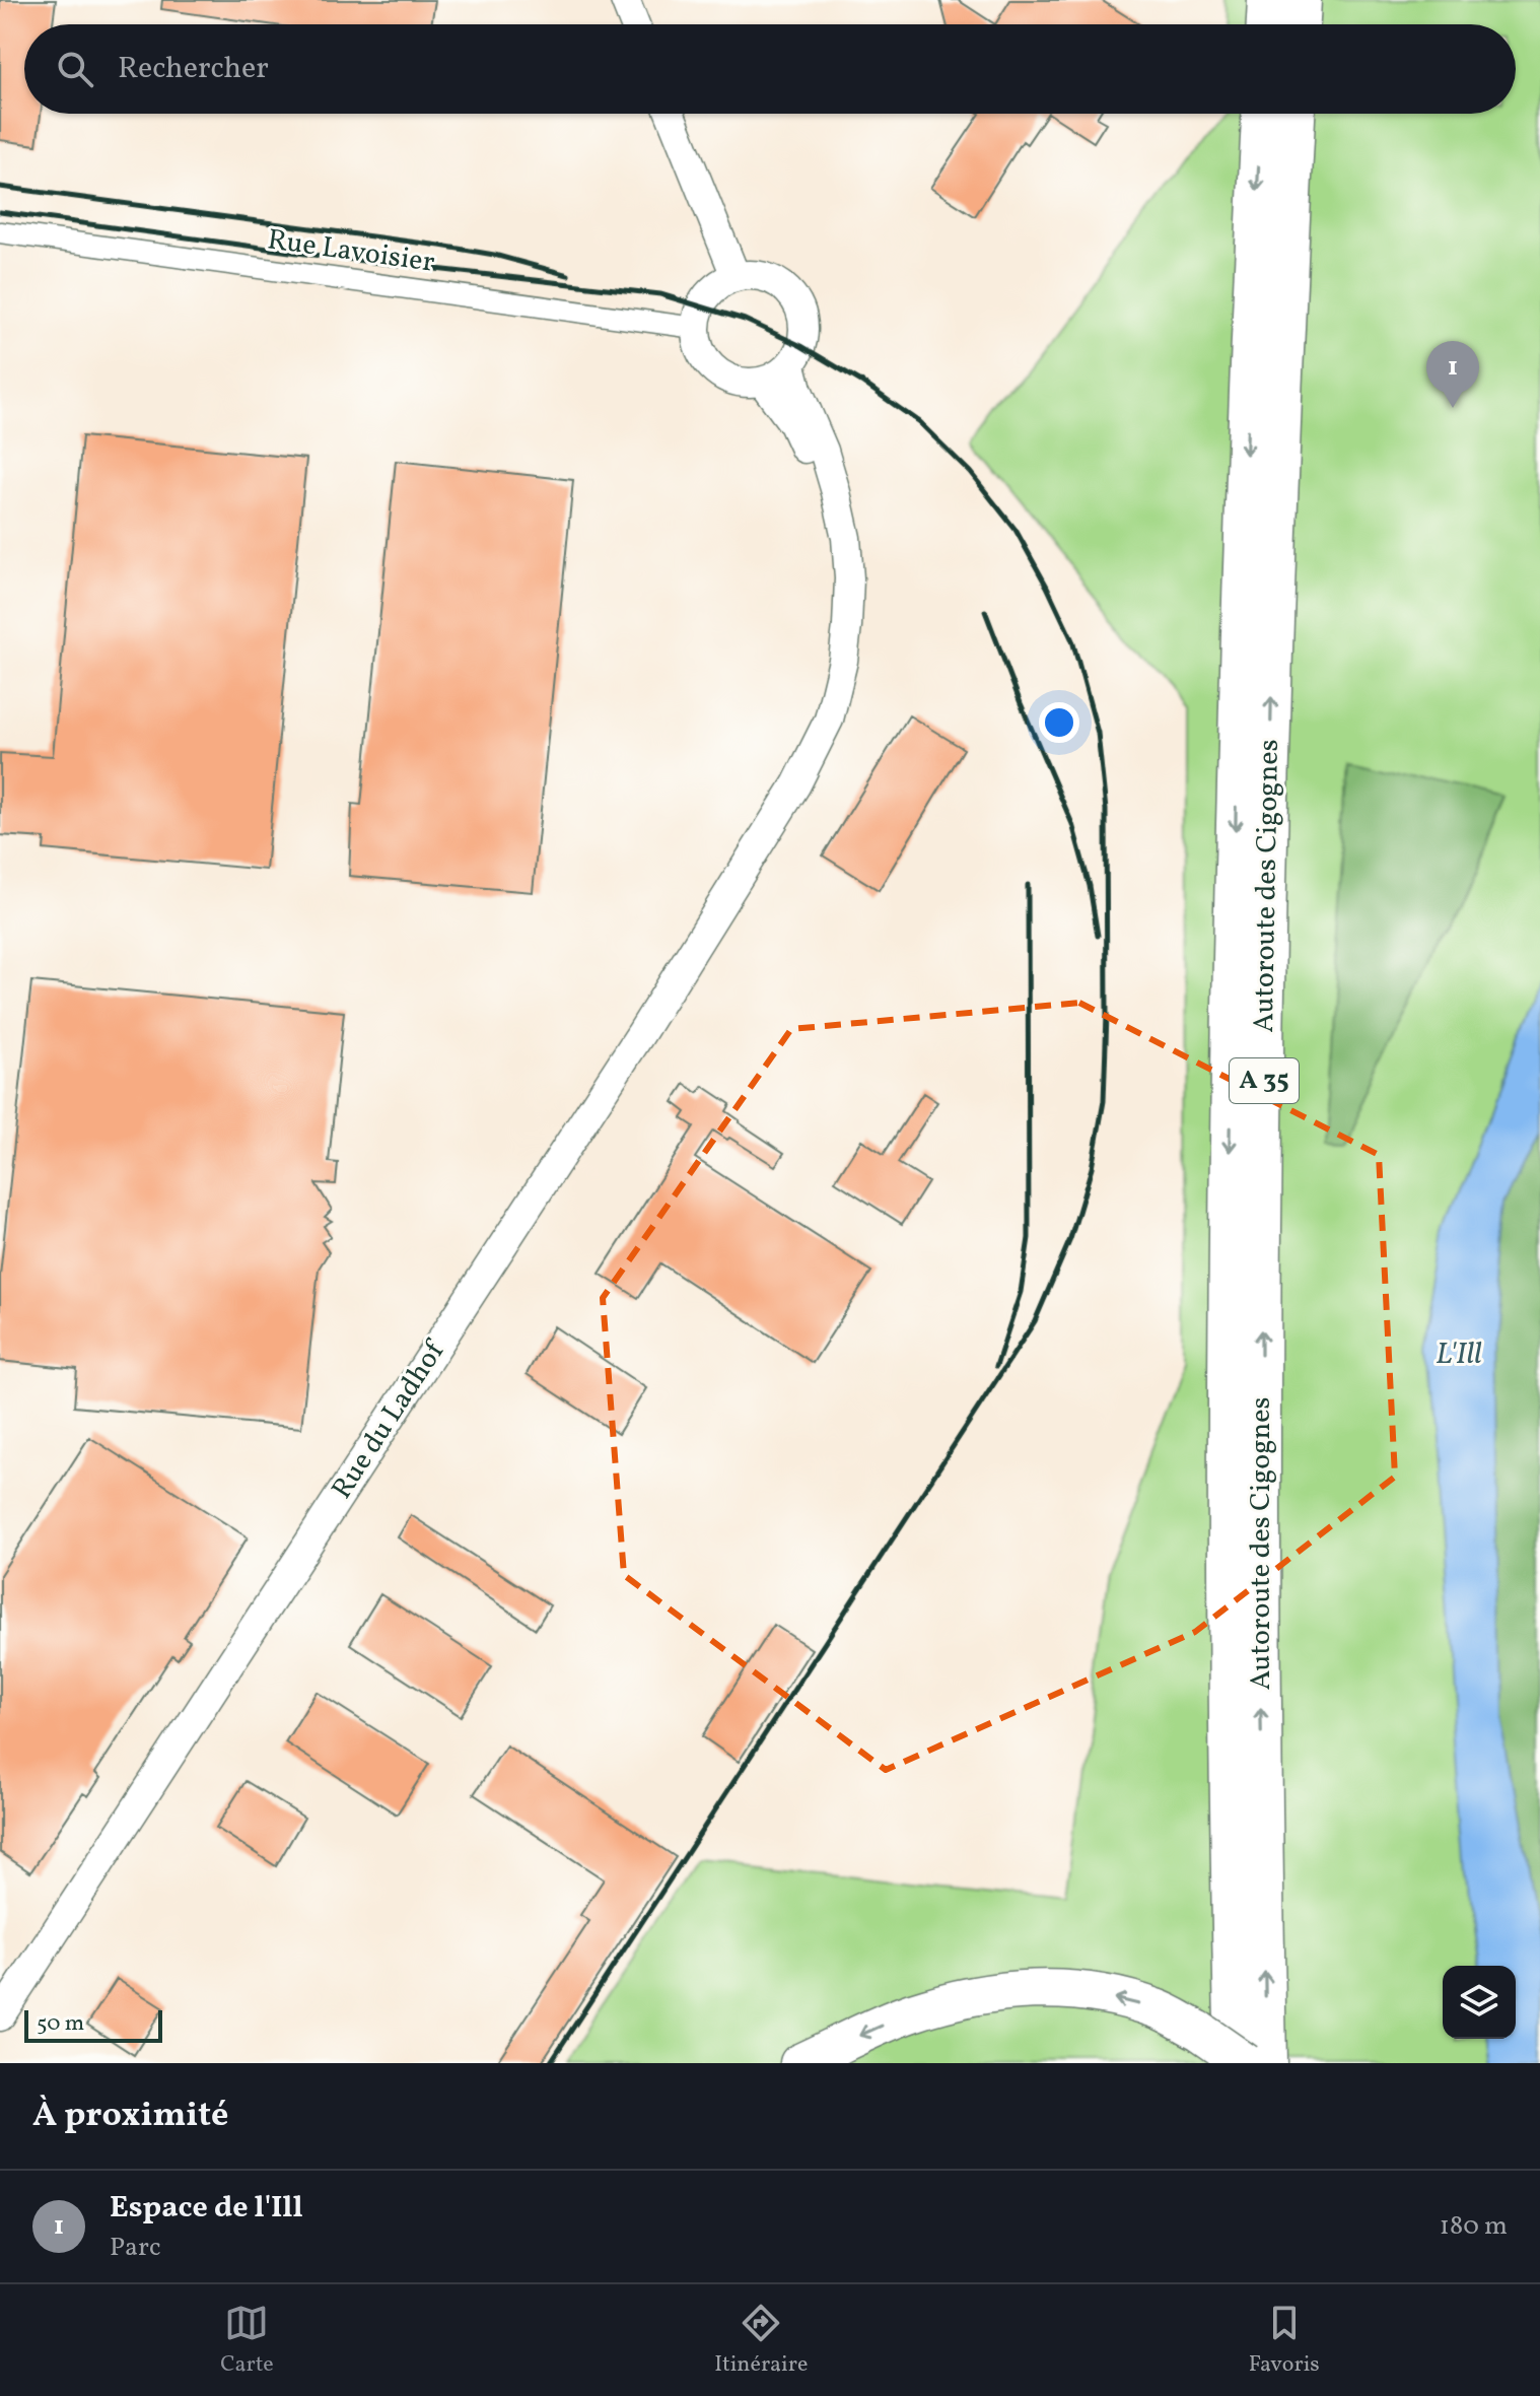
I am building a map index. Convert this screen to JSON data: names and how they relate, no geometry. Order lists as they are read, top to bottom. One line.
{"streets":{"highway":["Autoroute des Cigognes","A 35"],"main road":["Rue du Ladhof"],"street":["Rue Lavoisier"]},"crossings":[["Rue Lavoisier","Rue du Ladhof"]],"water":["L'Ill"],"scale_bar":"50 m","page":{"search":"Rechercher","pins":"1","scale":"50 m","heading":"À proximité","list":[{"mark":"1","name":"Espace de l'Ill","note":"Parc","value":"180 m"}],"nav":["Carte","Itinéraire","Favoris"]}}
